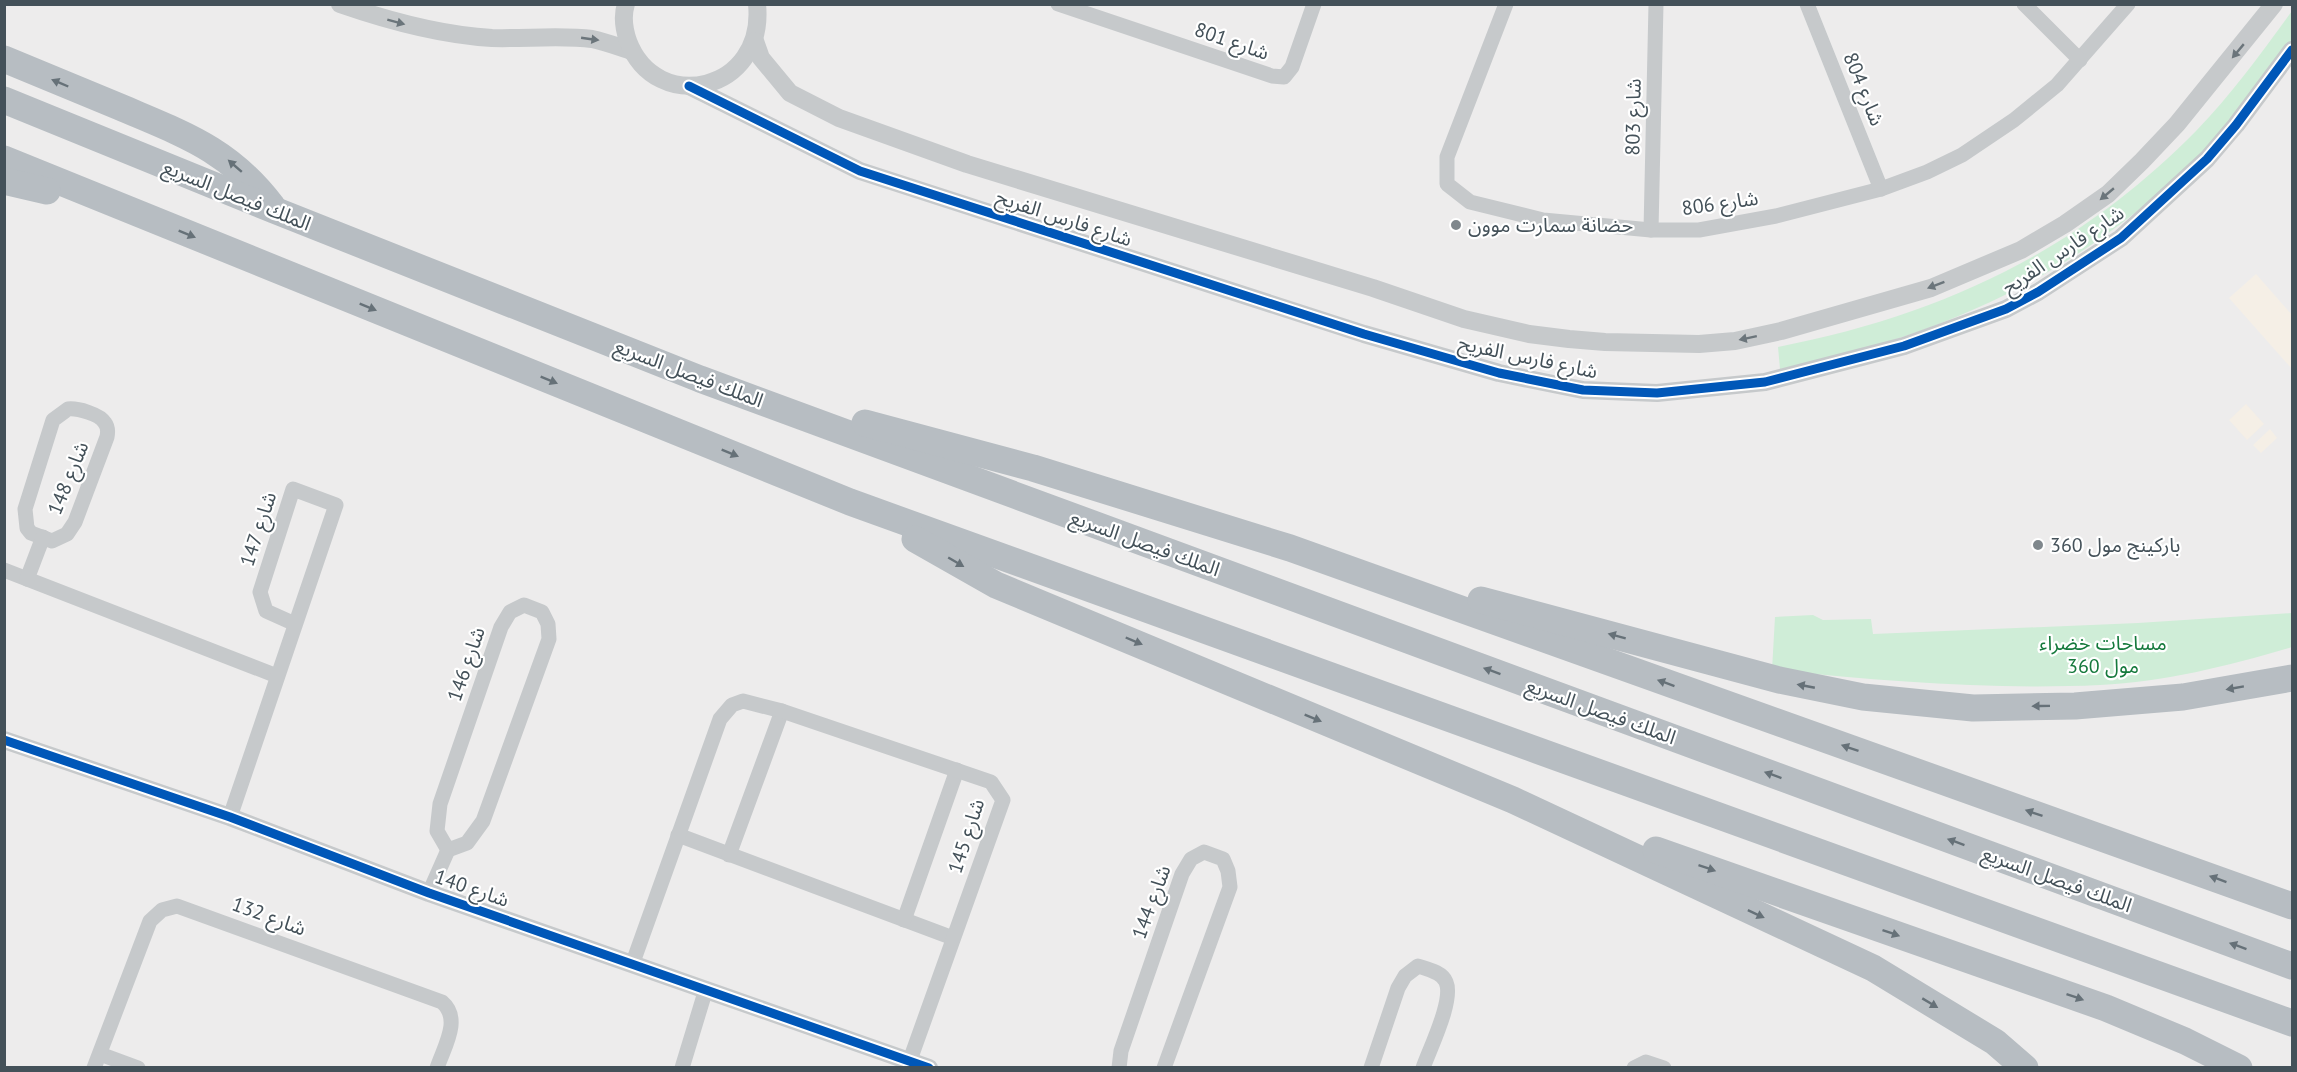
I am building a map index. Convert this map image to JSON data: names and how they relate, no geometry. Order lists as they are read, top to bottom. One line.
{"streets":{"highway":["الملك فيصل السريع"],"street":["شارع 801","شارع 804","شارع 803","شارع 806","شارع فارس الفريح","شارع 148","شارع 147","شارع 146","شارع 145","شارع 140","شارع 144","شارع 132"]},"crossings":[["شارع 804","شارع 806"],["شارع 803","شارع 806"],["شارع 147","شارع 140"],["شارع 145","شارع 140"]],"parks":["مساحات خضراء 360 مول"],"places":["حضانة سمارت موون","باركينج مول 360"]}
